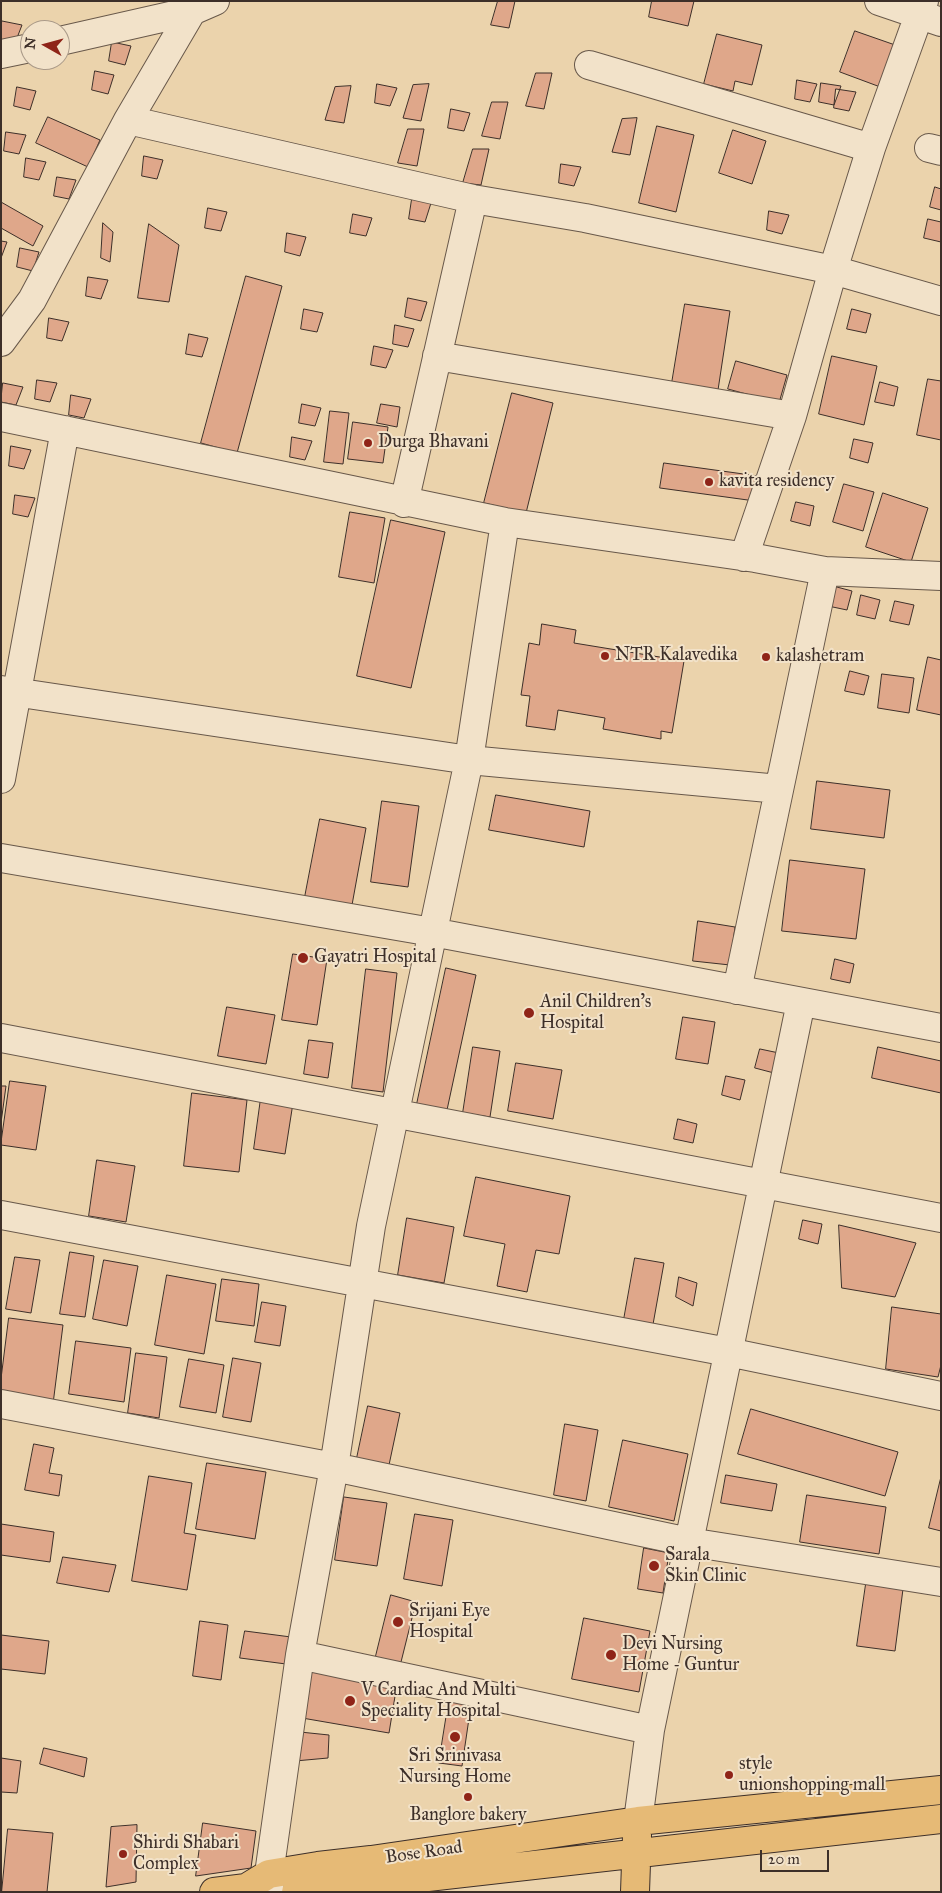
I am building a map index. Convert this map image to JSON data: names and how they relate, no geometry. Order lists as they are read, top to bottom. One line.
{"streets":{"main road":["Bose Road"]},"places":["Durga Bhavani","kavita residency","NTR Kalavedika","kalashetram","Gayatri Hospital","Anil Children's Hospital","Sarala Skin Clinic","Srijani Eye Hospital","Devi Nursing Home - Guntur","V Cardiac And Multi Speciality Hospital","Sri Srinivasa Nursing Home","style unionshopping mall","Banglore bakery","Shirdi Shabari Complex"],"scale_bar":"20 m","north":"left"}
